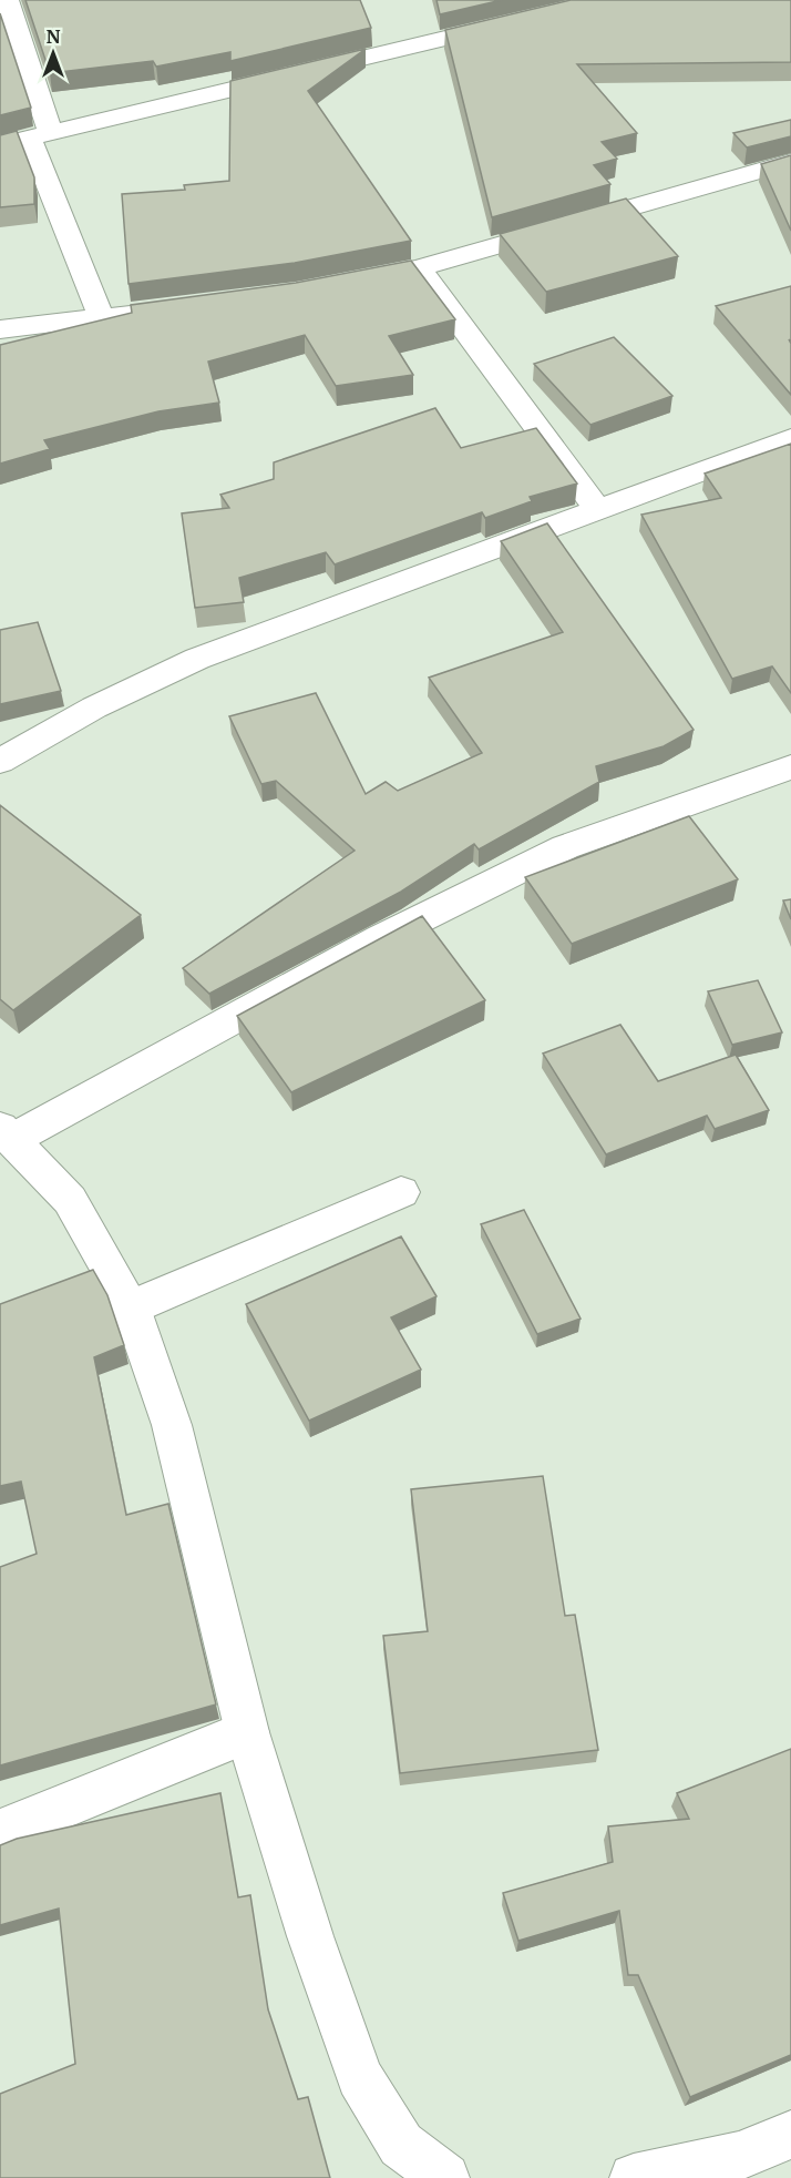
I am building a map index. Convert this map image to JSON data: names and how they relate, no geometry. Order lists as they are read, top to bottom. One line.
{"north":"top"}
